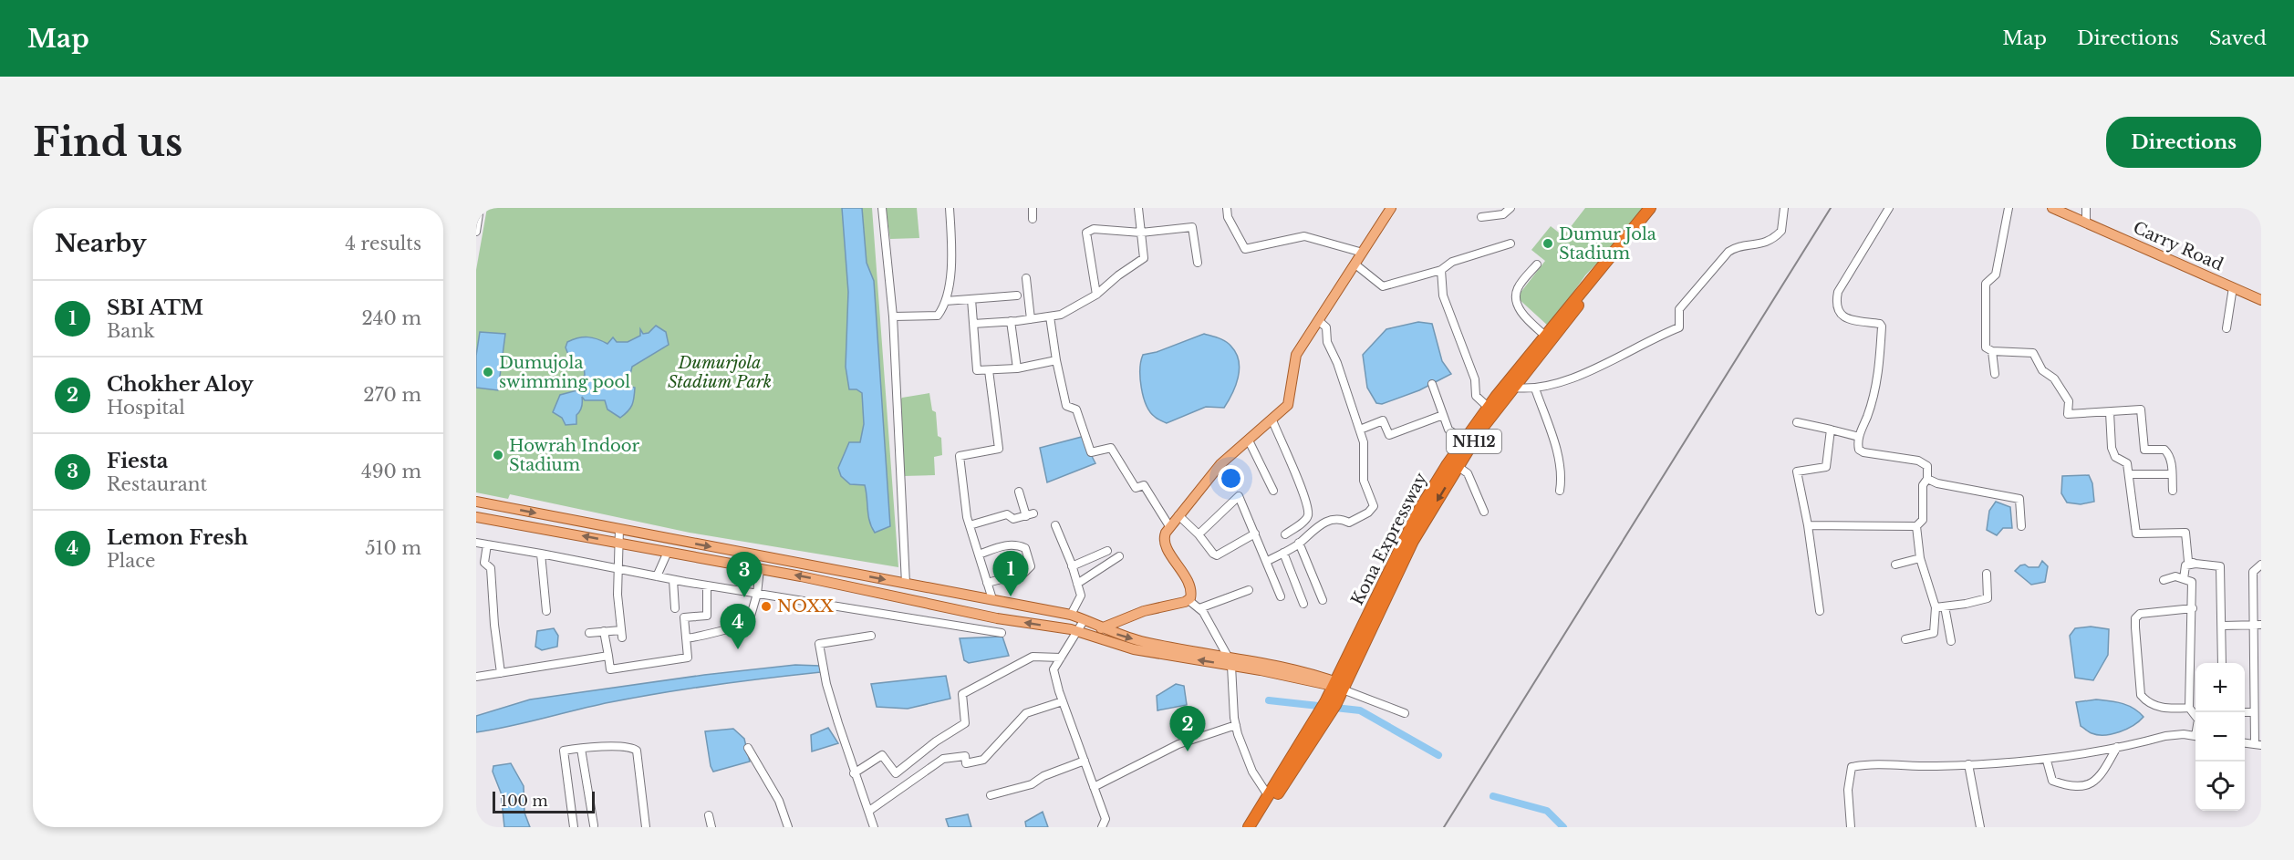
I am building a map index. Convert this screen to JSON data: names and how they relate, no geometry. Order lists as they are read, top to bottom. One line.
{"streets":{"highway":["NH12","Kona Expressway"],"main road":["Carry Road"]},"parks":["Dumurjola Stadium Park"],"places":["Dumur Jola Stadium","Dumujola swimming pool","Howrah Indoor Stadium","NOXX"],"scale_bar":"100 m","page":{"header":"Map","nav":["Map","Directions","Saved"],"buttons":"Directions","title":"Find us","heading":["Nearby","4 results"],"list":[{"mark":"1","name":"SBI ATM","note":"Bank","value":"240 m"},{"mark":"2","name":"Chokher Aloy","note":"Hospital","value":"270 m"},{"mark":"3","name":"Fiesta","note":"Restaurant","value":"490 m"},{"mark":"4","name":"Lemon Fresh","note":"Place","value":"510 m"}],"pins":["1","3","4","2"],"map_buttons":["+","−"],"scale":"100 m"}}
